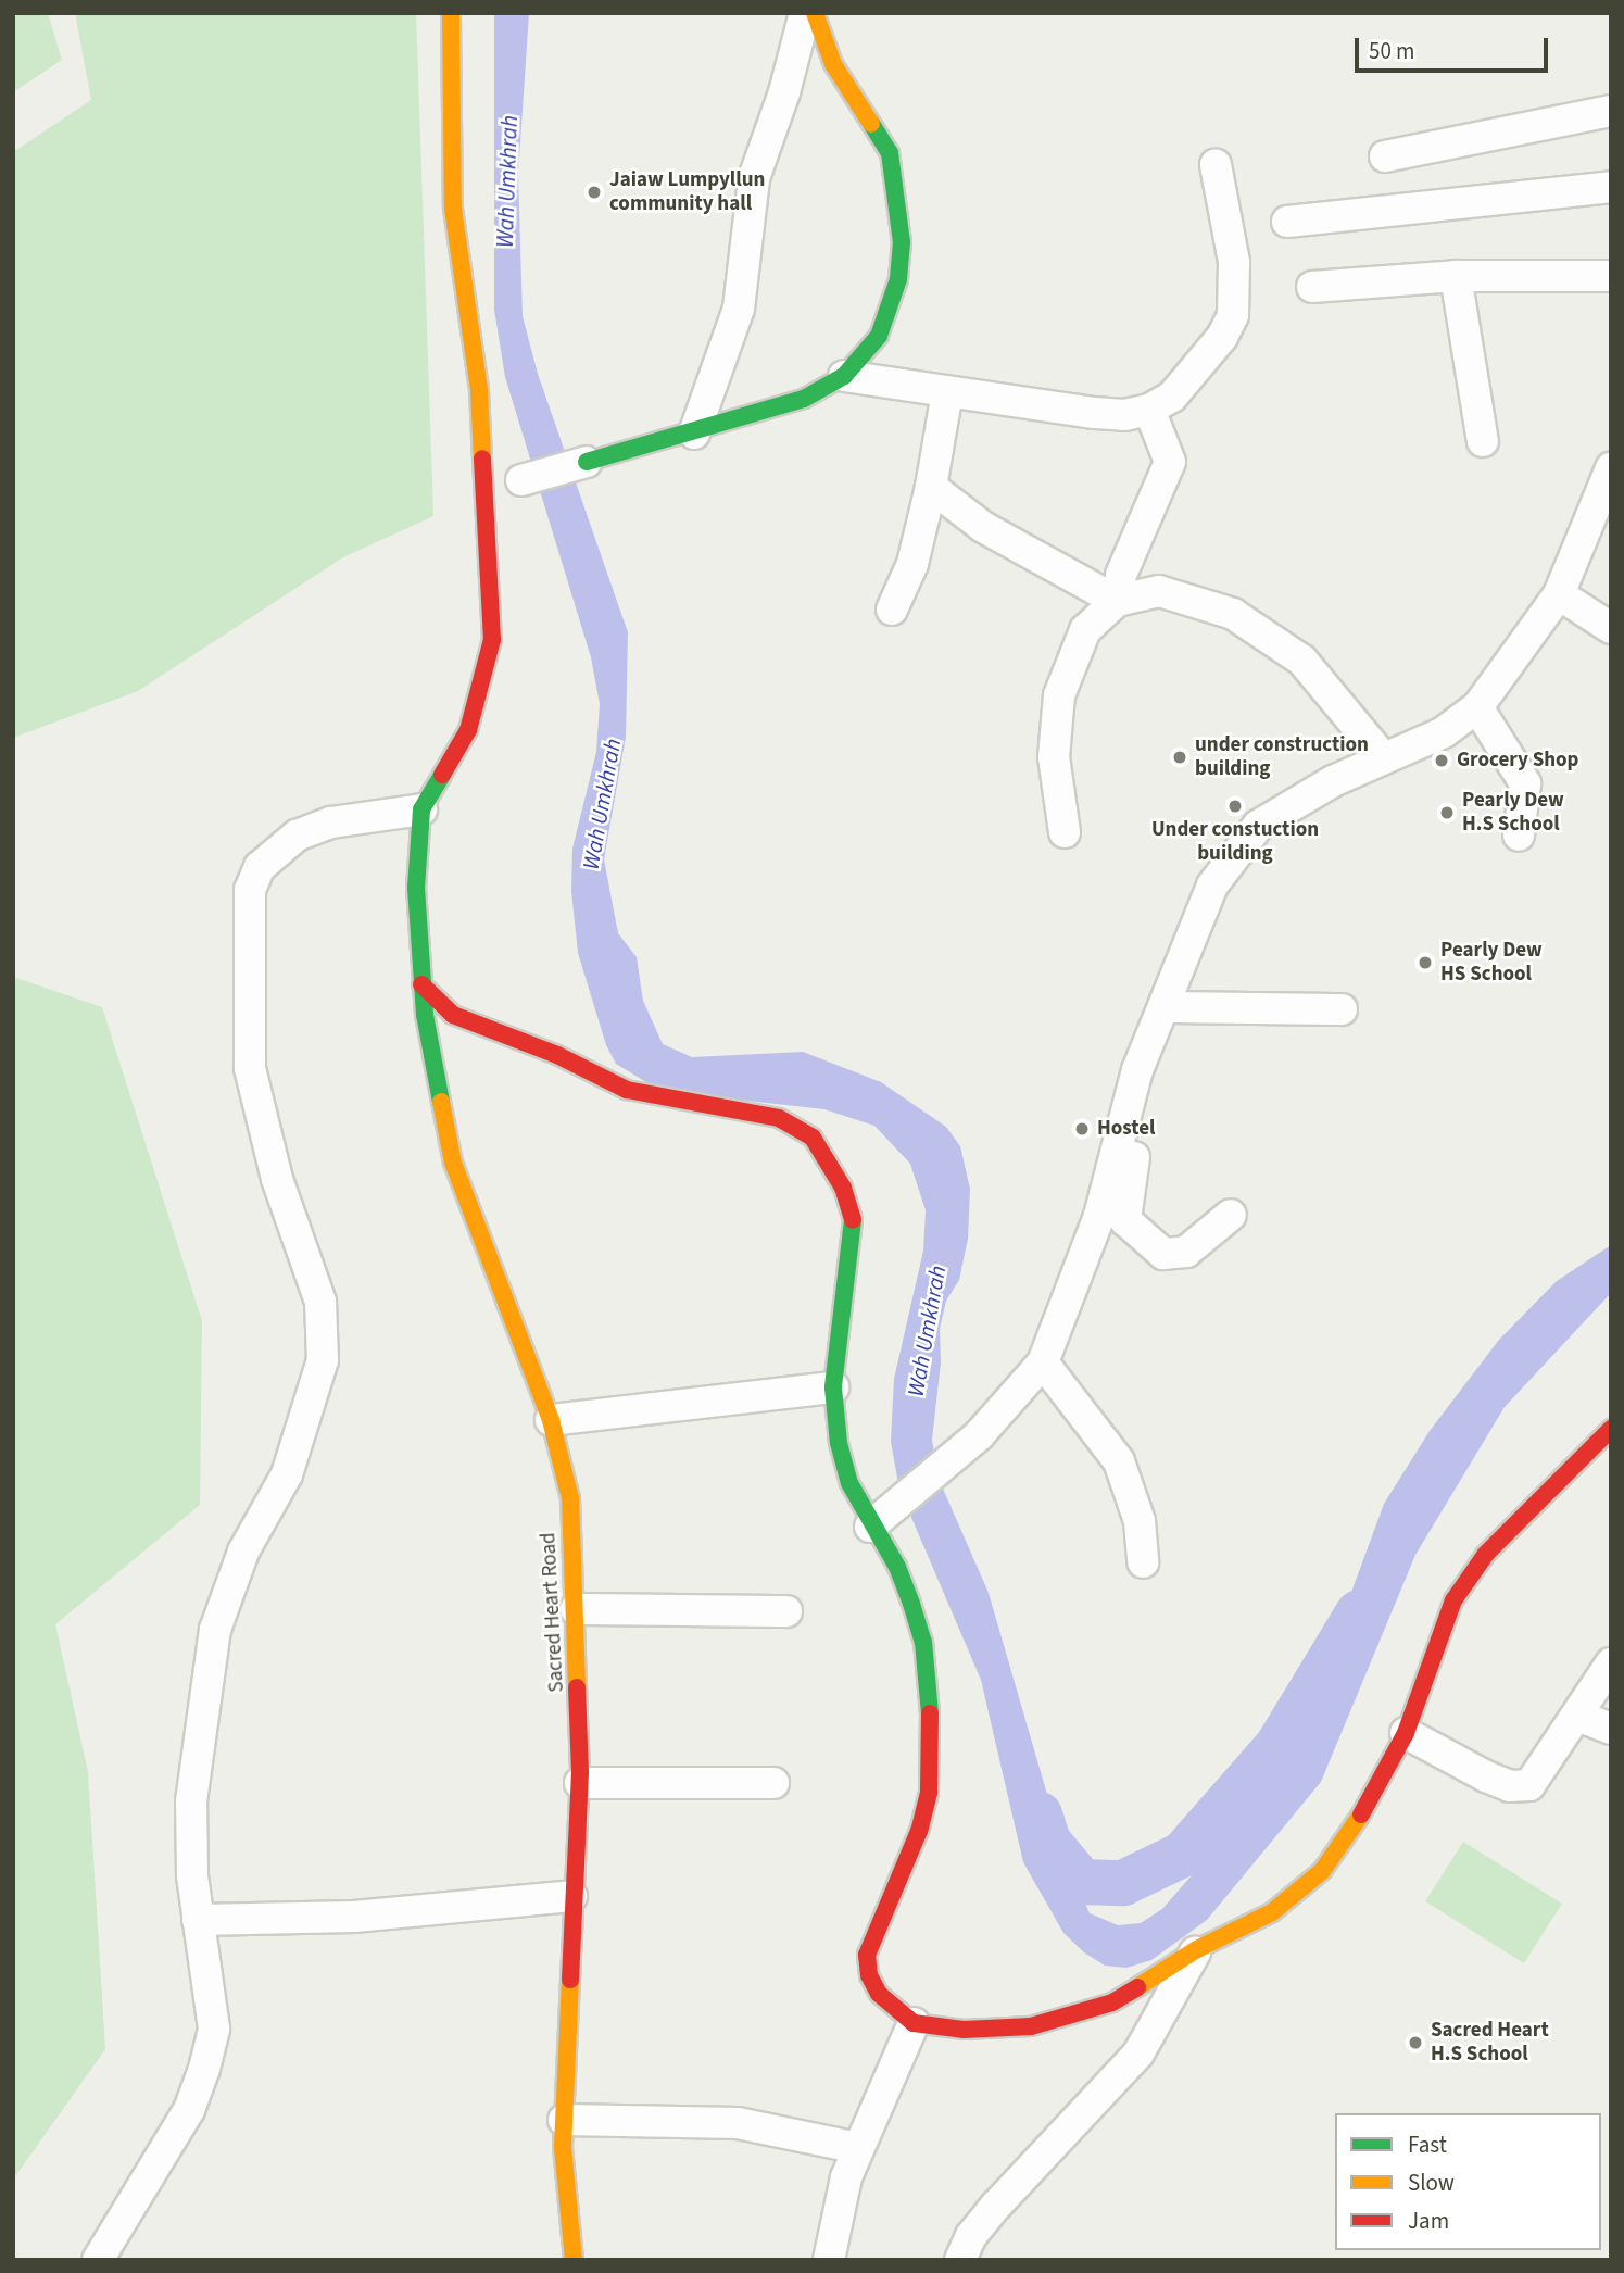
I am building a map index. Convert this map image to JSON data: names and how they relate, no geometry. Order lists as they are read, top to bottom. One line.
{"streets":{"street":["Sacred Heart Road"]},"water":["Wah Umkhrah"],"places":["Jaiaw Lumpyllun community hall","under construction building","Grocery Shop","Under constuction building","Pearly Dew H.S School","Pearly Dew HS School","Hostel","Sacred Heart H.S School"],"legend":["Fast","Slow","Jam"],"scale_bar":"50 m"}
